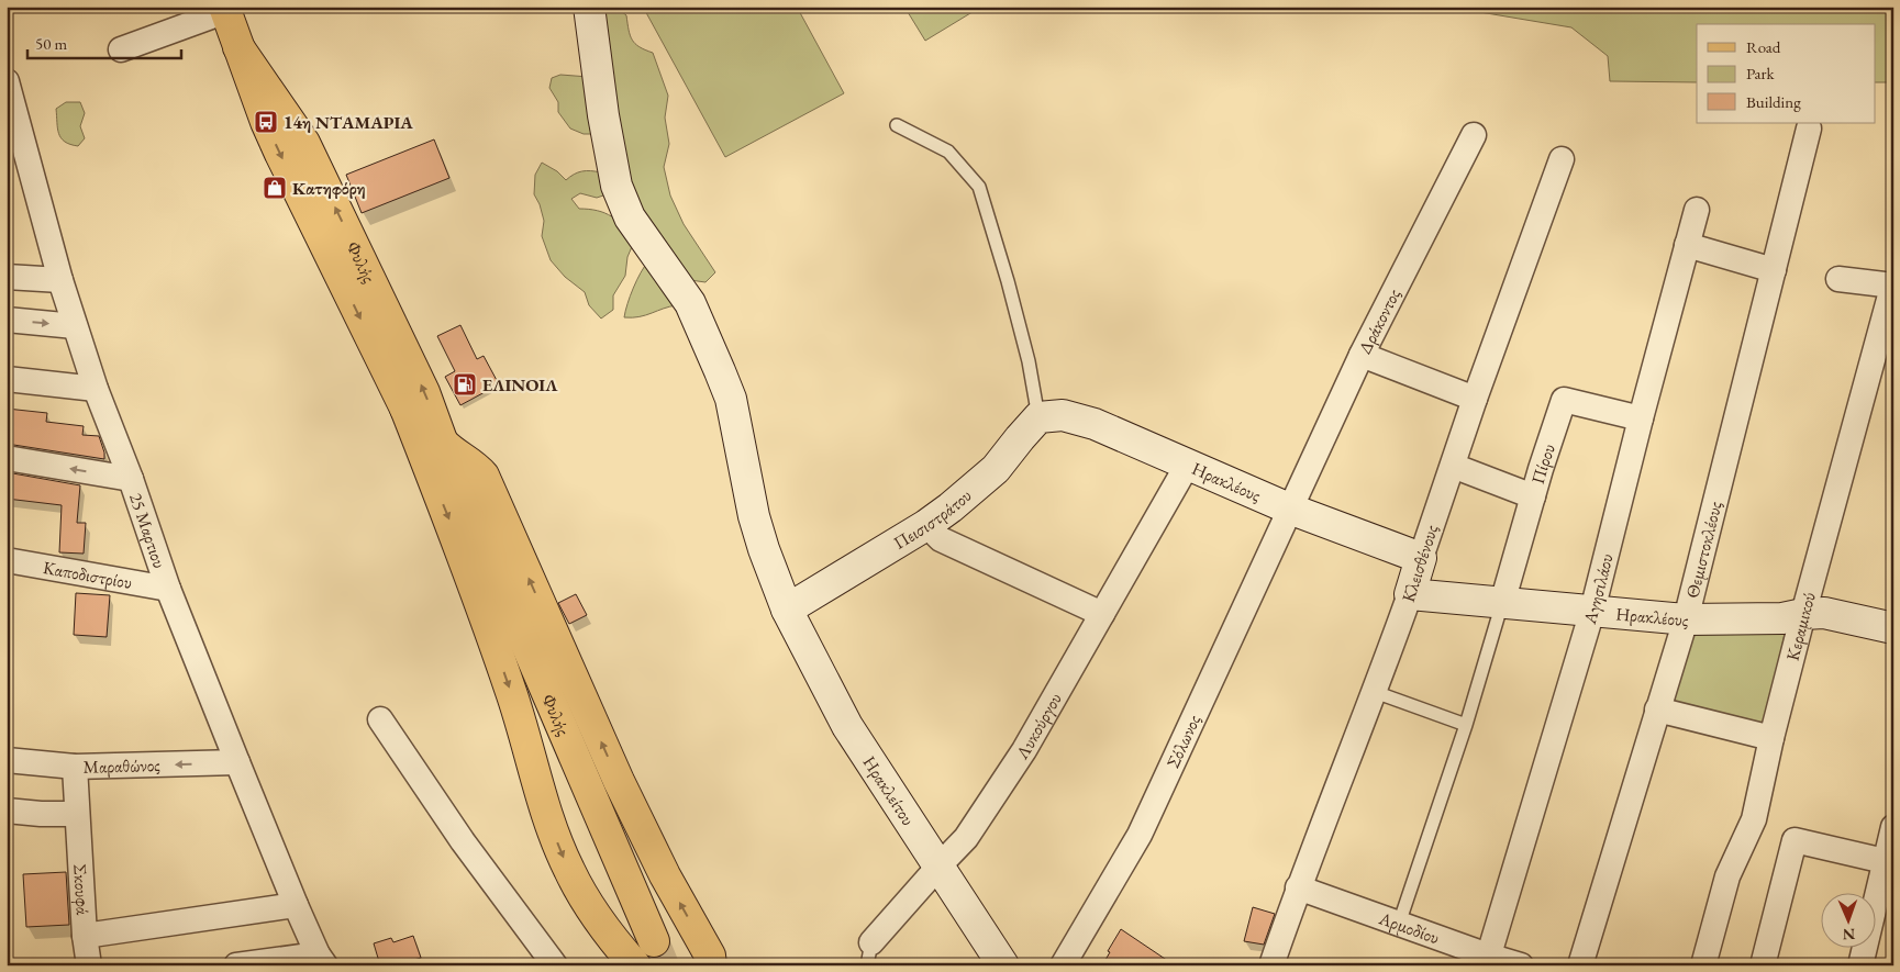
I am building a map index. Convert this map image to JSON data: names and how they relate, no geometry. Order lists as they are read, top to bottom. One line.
{"streets":{"main road":["Φυλής"],"street":["Δράκοντος","Πίρου","Ηρακλέους","Πεισιστράτου","25 Μαρτιου","Θεμιστοκλέους","Κλεισθένους","Καποδιστρίου","Αγησιλάου","Κεραμικού","Λυκούργου","Σόλωνος","Μαραθώνος","Ηρακλείτου","Σκουφά","Αρμοδίου"]},"crossings":[["Δράκοντος","Ηρακλέους"],["Δράκοντος","Σόλωνος"],["Πίρου","Ηρακλέους"],["Πίρου","Αγησιλάου"],["Ηρακλέους","Πεισιστράτου"],["Ηρακλέους","Θεμιστοκλέους"],["Ηρακλέους","Κλεισθένους"],["Ηρακλέους","Αγησιλάου"],["Ηρακλέους","Κεραμικού"],["Ηρακλέους","Λυκούργου"],["Ηρακλέους","Σόλωνος"],["Πεισιστράτου","Ηρακλείτου"],["25 Μαρτιου","Καποδιστρίου"],["25 Μαρτιου","Μαραθώνος"],["Κλεισθένους","Αρμοδίου"],["Αγησιλάου","Αρμοδίου"],["Λυκούργου","Ηρακλείτου"],["Μαραθώνος","Σκουφά"]],"places":{"bus stop":["14η ΝΤΑΜΑΡΙΑ"],"shop":["Κατηφόρη"],"fuel station":["ΕΛΙΝΟΙΛ"]},"legend":["Road","Park","Building"],"scale_bar":"50 m","north":"bottom"}
